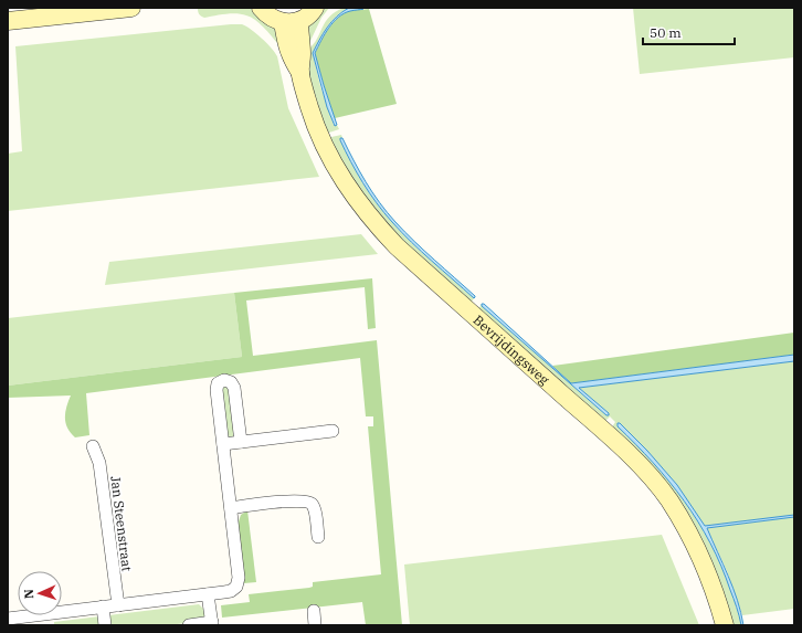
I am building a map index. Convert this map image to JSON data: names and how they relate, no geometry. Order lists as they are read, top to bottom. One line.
{"streets":{"main road":["Bevrijdingsweg"],"street":["Jan Steenstraat"]},"scale_bar":"50 m","north":"left"}
